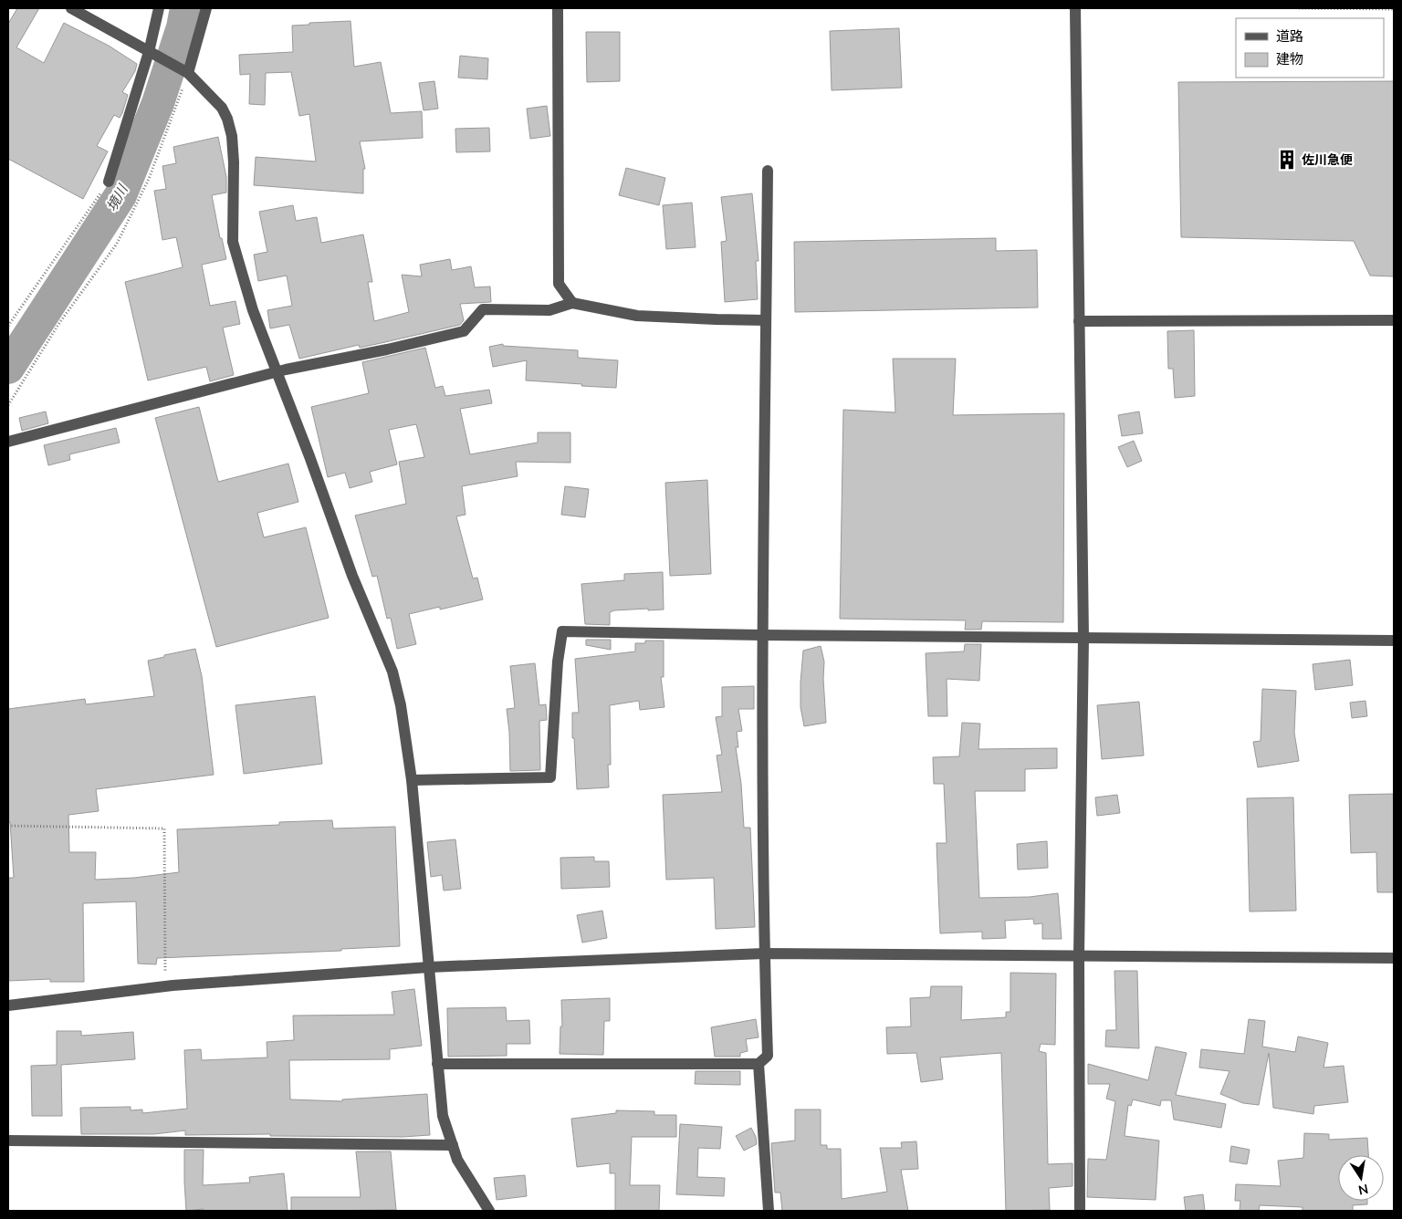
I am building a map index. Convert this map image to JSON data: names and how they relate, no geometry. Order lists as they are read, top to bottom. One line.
{"water":["境川"],"places":{"building":["佐川急便"]},"legend":["道路","建物"],"north":"bottom"}
